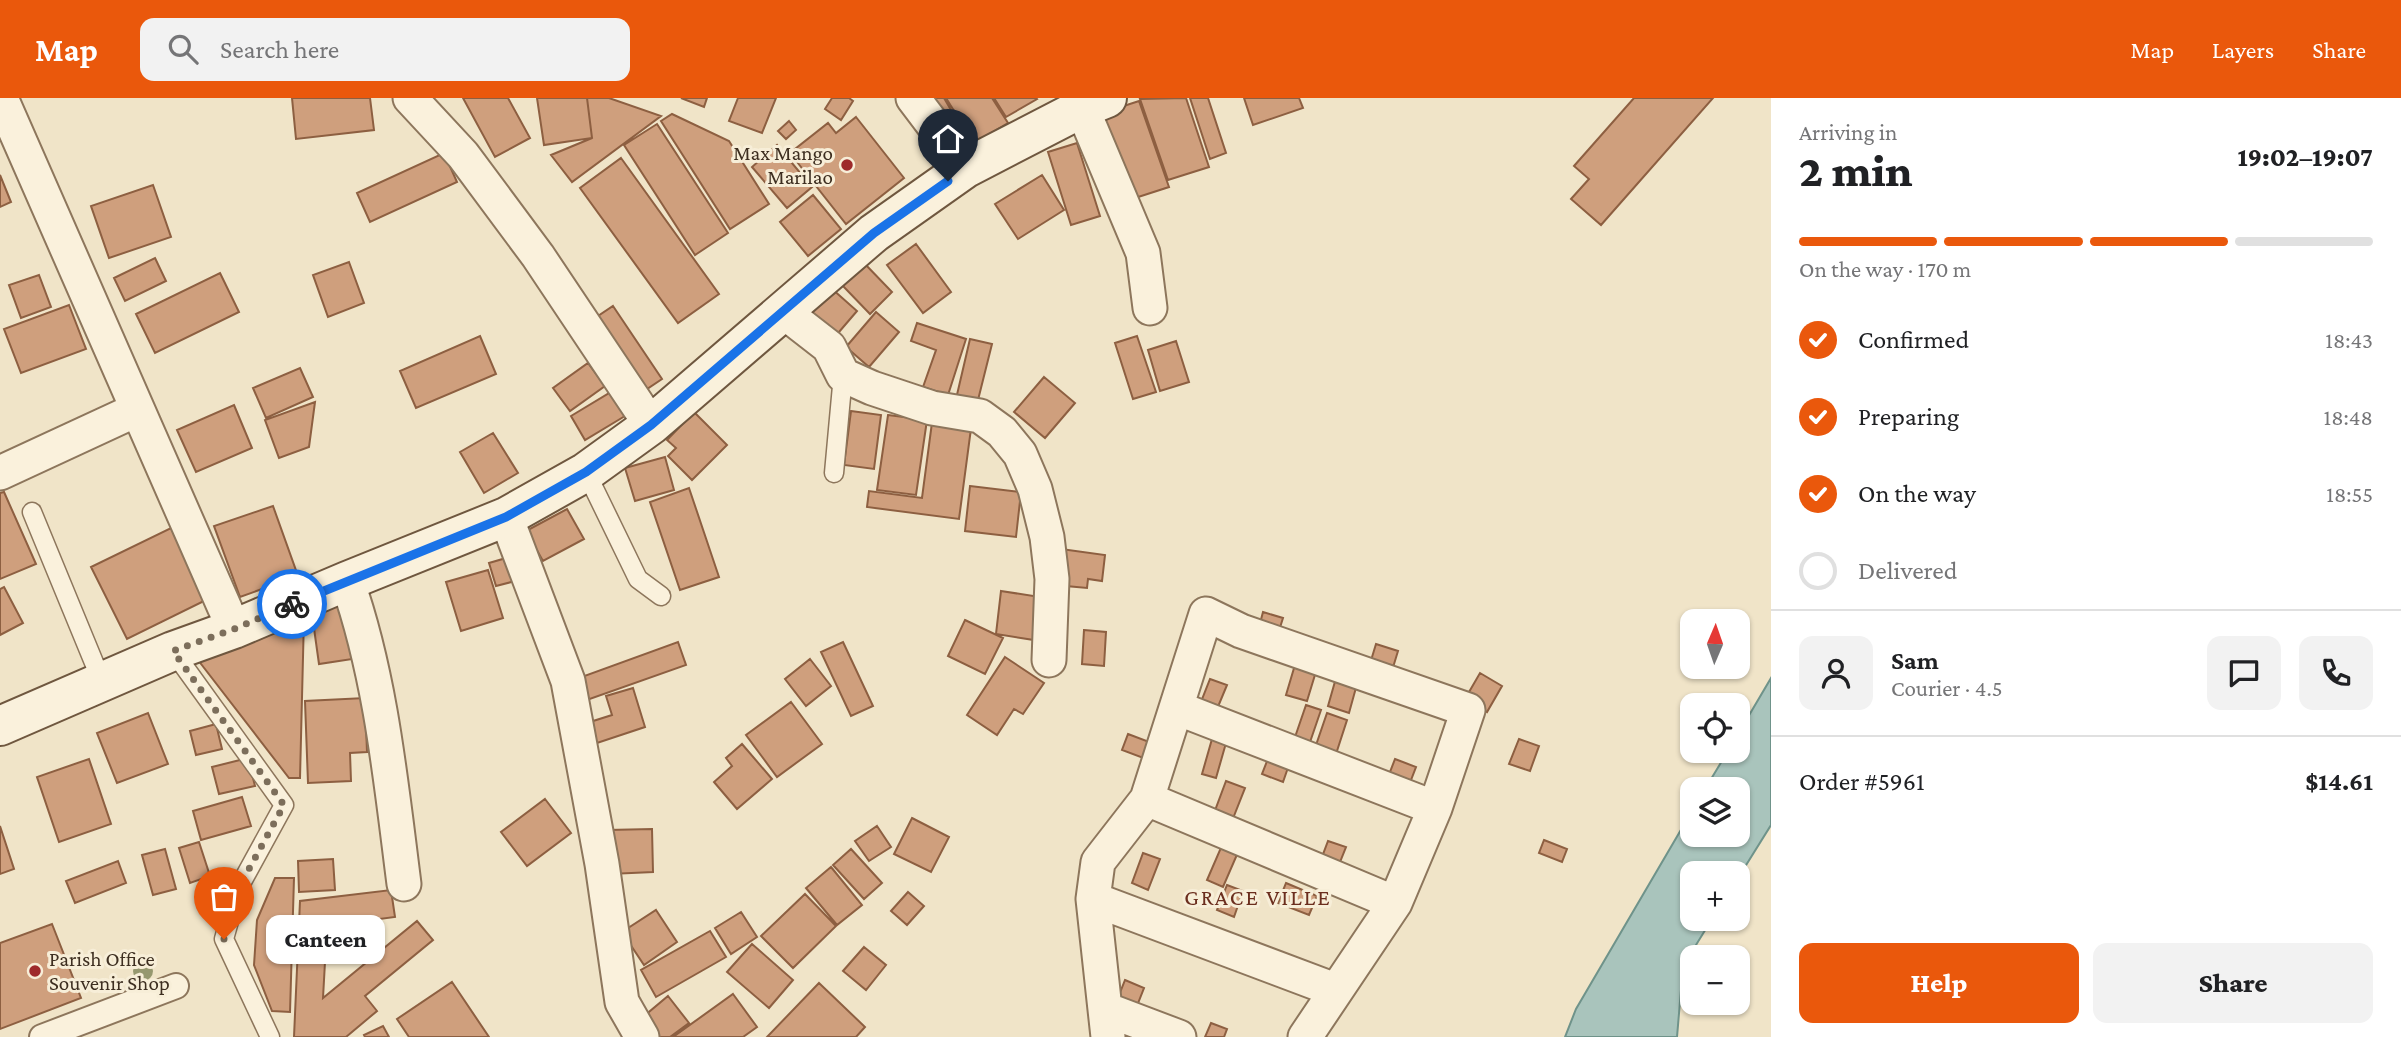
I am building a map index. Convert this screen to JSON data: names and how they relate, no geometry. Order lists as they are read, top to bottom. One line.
{"districts":["GRACE VILLE"],"places":["Max Mango Marilao","Canteen","Parish Office Souvenir Shop"],"north":"top","page":{"header":"Map","search":"Search here","nav":["Map","Layers","Share"],"heading":["2 min","Arriving in","19:02–19:07"],"panel":["Sam","Courier · 4.5","Order #5961","$14.61"],"bar":"On the way · 170 m","list":[["Confirmed","18:43"],["Preparing","18:48"],["On the way","18:55"],"Delivered"],"map_buttons":["+","−"],"bubble":"Canteen","buttons":["Help","Share"]}}
